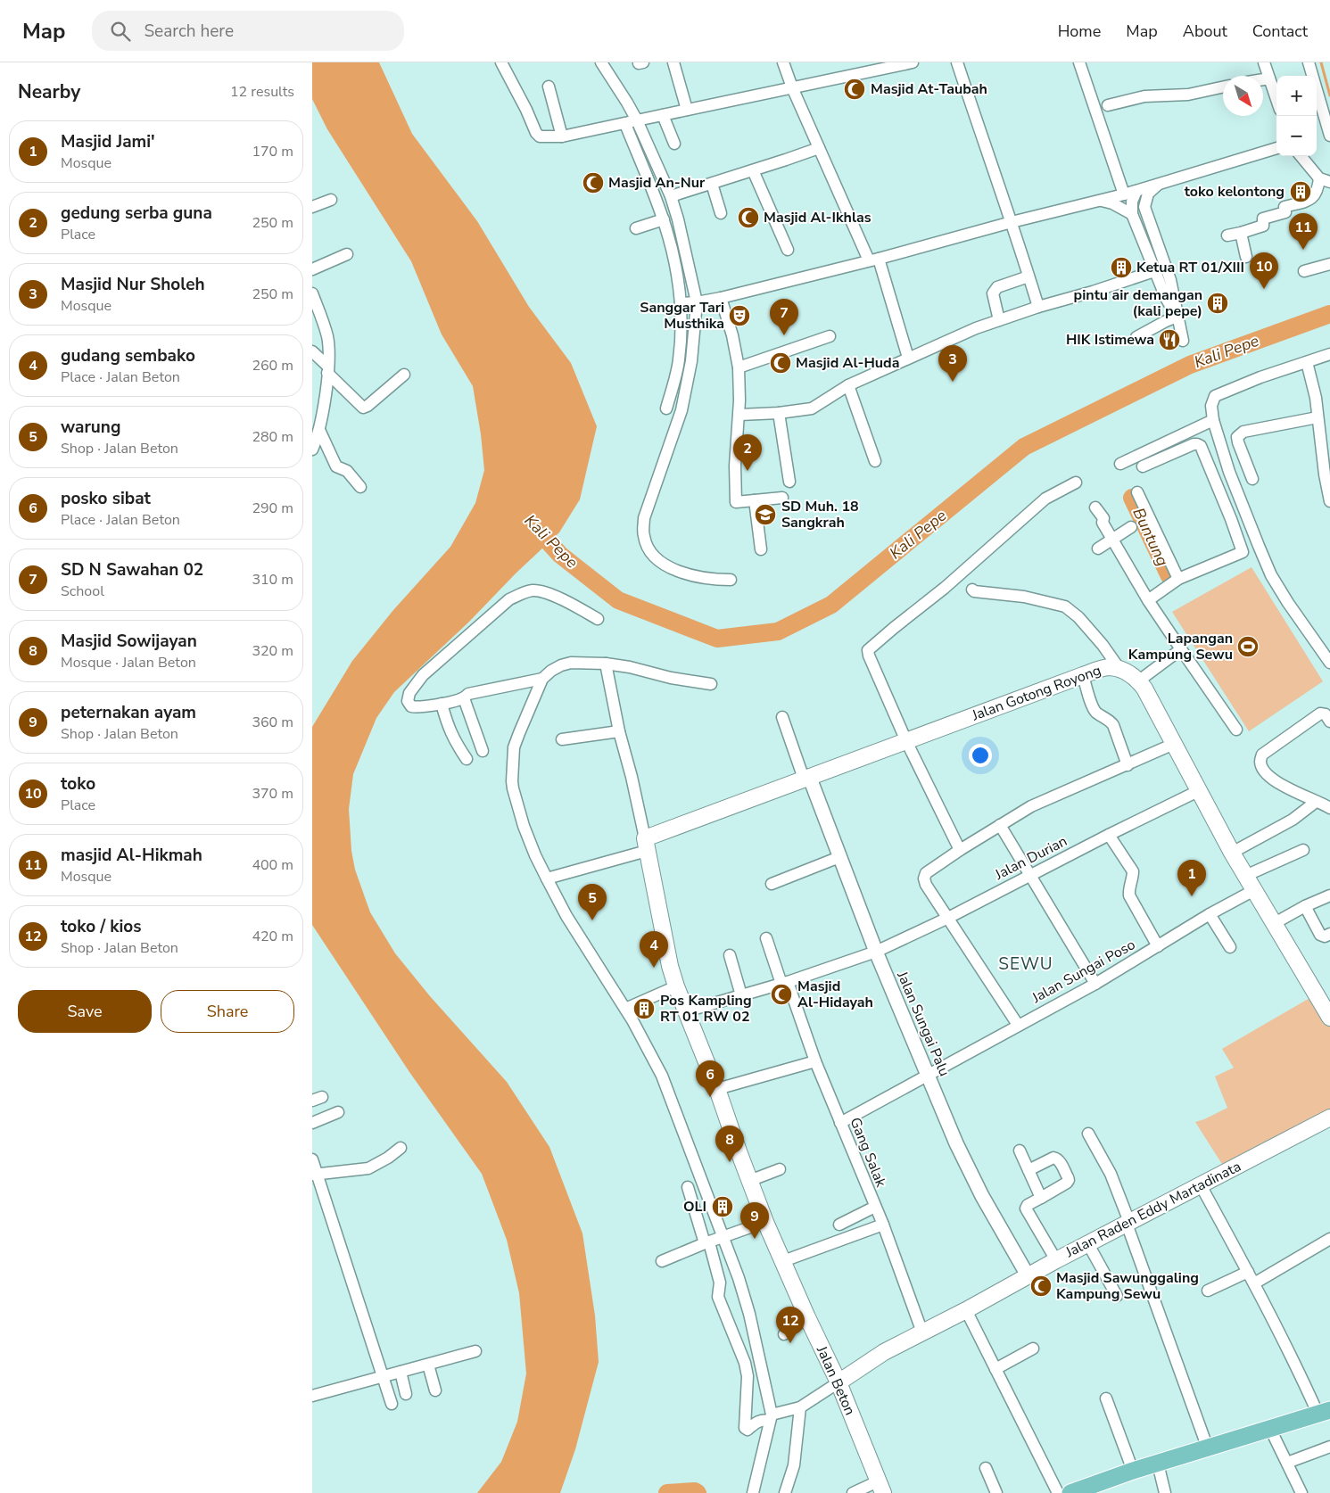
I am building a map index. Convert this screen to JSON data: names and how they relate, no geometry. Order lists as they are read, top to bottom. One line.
{"streets":{"main road":["Jalan Gotong Royong","Jalan Raden Eddy Martadinata","Jalan Beton"],"street":["Jalan Durian","Jalan Sungai Poso","Jalan Sungai Palu","Gang Salak"]},"crossings":[["Jalan Gotong Royong","Jalan Durian"],["Jalan Gotong Royong","Jalan Sungai Poso"],["Jalan Gotong Royong","Jalan Sungai Palu"],["Jalan Gotong Royong","Jalan Beton"],["Jalan Durian","Jalan Sungai Palu"],["Jalan Durian","Gang Salak"],["Jalan Durian","Jalan Beton"],["Jalan Sungai Poso","Jalan Sungai Palu"],["Jalan Sungai Poso","Gang Salak"],["Jalan Sungai Palu","Jalan Raden Eddy Martadinata"],["Gang Salak","Jalan Raden Eddy Martadinata"],["Jalan Raden Eddy Martadinata","Jalan Beton"]],"districts":["SEWU"],"water":["Kali Pepe","Buntung"],"places":{"mosque":["Masjid At-Taubah","Masjid An-Nur","Masjid Al-Ikhlas","Masjid Al-Huda","Masjid Al-Hidayah","Masjid Sawunggaling Kampung Sewu"],"building":["toko kelontong","Ketua RT 01/XIII","pintu air demangan (kali pepe)","Pos Kampling RT 01 RW 02","OLI"],"theatre":["Sanggar Tari Musthika"],"restaurant":["HIK Istimewa"],"school or university":["SD Muh. 18 Sangkrah"],"sports":["Lapangan Kampung Sewu"]},"north":"bottom right","page":{"header":"Map","search":"Search here","nav":["Home","Map","About","Contact"],"heading":["Nearby","12 results"],"map_buttons":["+","−"],"list":[{"mark":"1","name":"Masjid Jami'","note":"Mosque","value":"170 m"},{"mark":"2","name":"gedung serba guna","note":"Place","value":"250 m"},{"mark":"3","name":"Masjid Nur Sholeh","note":"Mosque","value":"250 m"},{"mark":"4","name":"gudang sembako","note":"Place · Jalan Beton","value":"260 m"},{"mark":"5","name":"warung","note":"Shop · Jalan Beton","value":"280 m"},{"mark":"6","name":"posko sibat","note":"Place · Jalan Beton","value":"290 m"},{"mark":"7","name":"SD N Sawahan 02","note":"School","value":"310 m"},{"mark":"8","name":"Masjid Sowijayan","note":"Mosque · Jalan Beton","value":"320 m"},{"mark":"9","name":"peternakan ayam","note":"Shop · Jalan Beton","value":"360 m"},{"mark":"10","name":"toko","note":"Place","value":"370 m"},{"mark":"11","name":"masjid Al-Hikmah","note":"Mosque","value":"400 m"},{"mark":"12","name":"toko / kios","note":"Shop · Jalan Beton","value":"420 m"}],"pins":["11","10","7","3","2","1","5","4","6","8","9","12"],"buttons":["Save","Share"]}}
